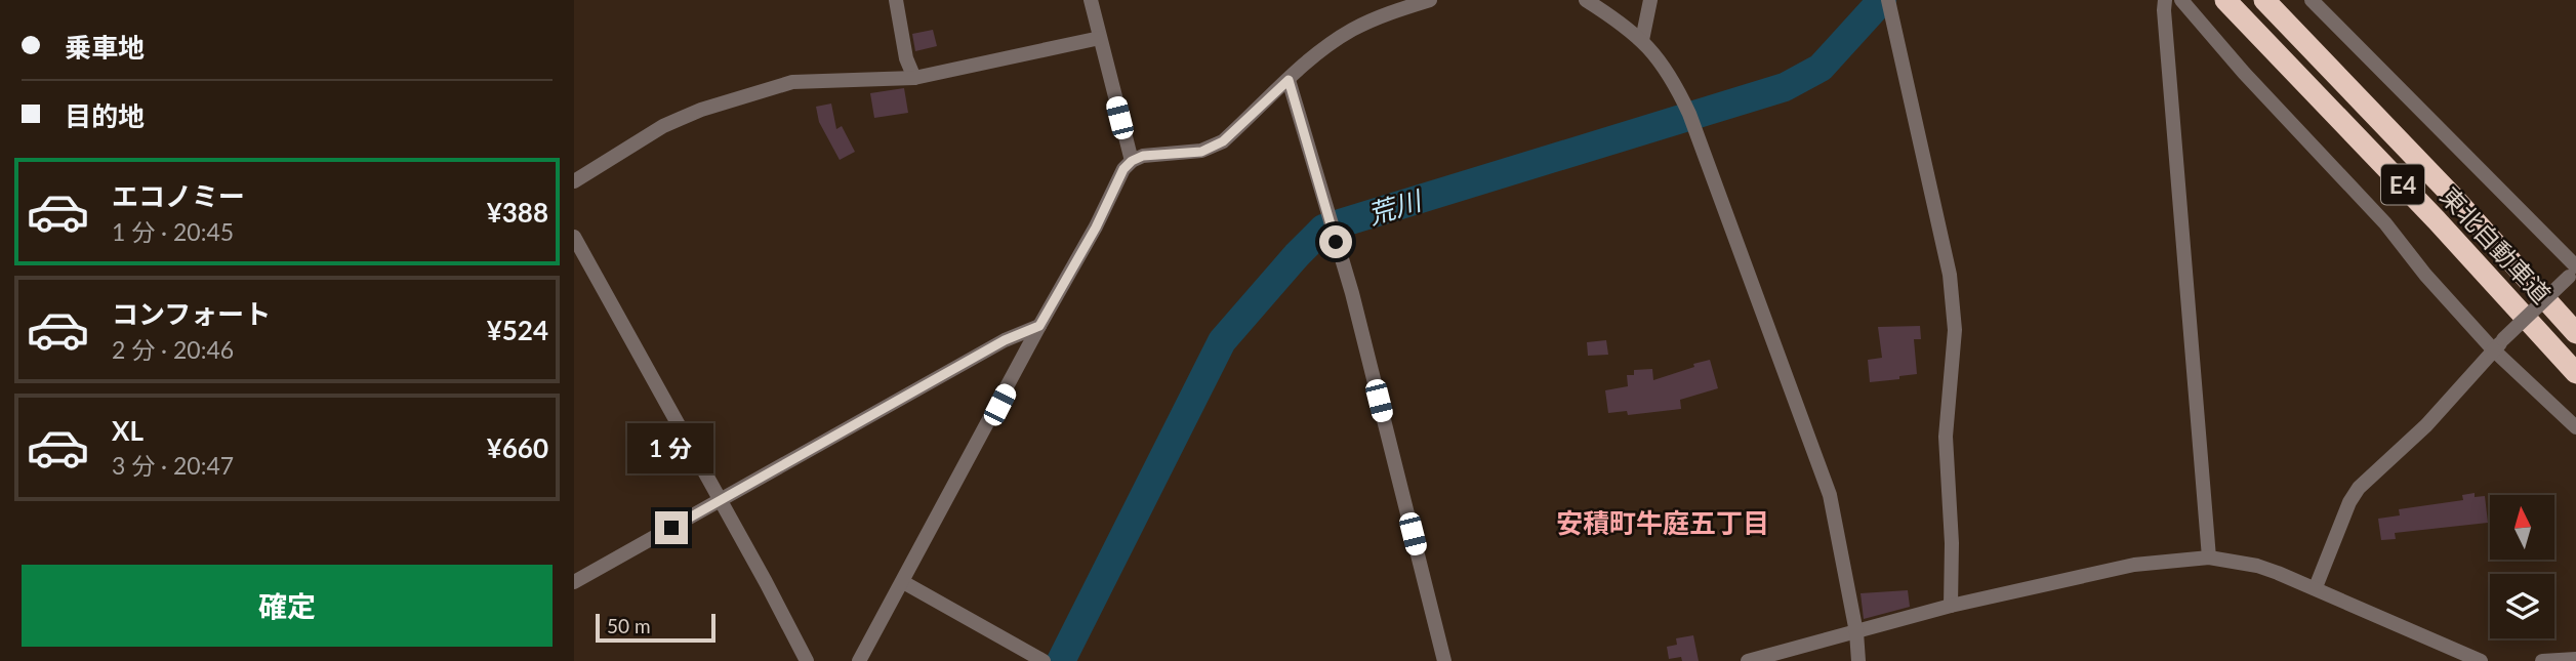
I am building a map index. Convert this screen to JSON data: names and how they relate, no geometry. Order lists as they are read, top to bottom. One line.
{"streets":{"highway":["E4","東北自動車道"]},"districts":["安積町牛庭五丁目"],"water":["荒川"],"scale_bar":"50 m","north":"top","page":{"banner":["乗車地","目的地"],"list":[{"name":"エコノミー","note":"1 分 · 20:45","value":"¥388"},{"name":"コンフォート","note":"2 分 · 20:46","value":"¥524"},{"name":"XL","note":"3 分 · 20:47","value":"¥660"}],"bubble":"1 分","buttons":"確定","scale":"50 m"}}
